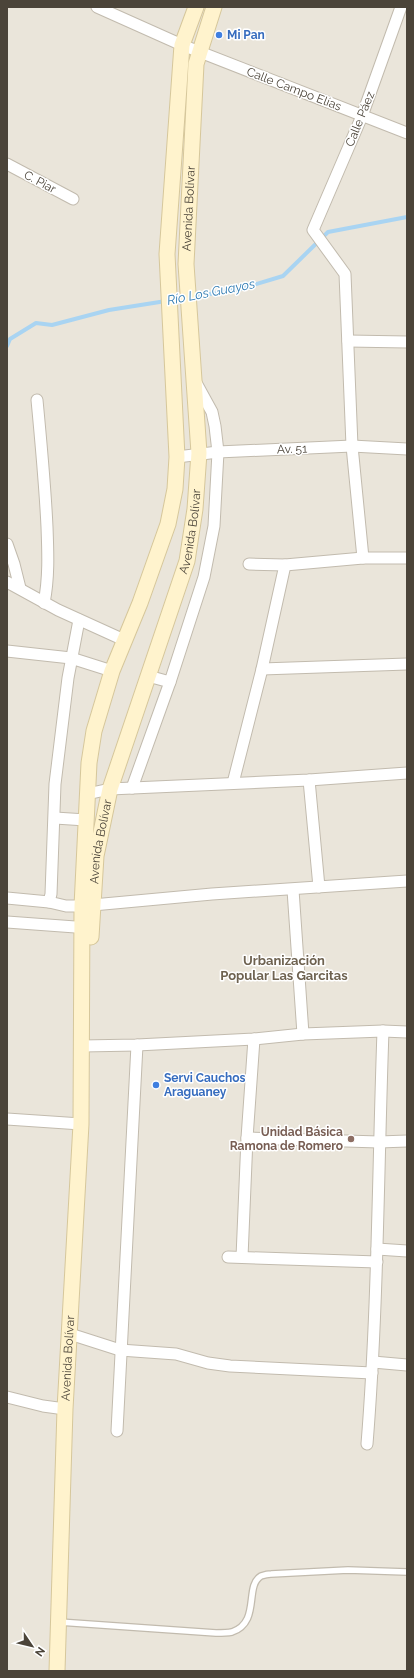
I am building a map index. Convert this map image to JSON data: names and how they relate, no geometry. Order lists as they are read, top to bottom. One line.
{"streets":{"main road":["Avenida Bolívar"],"street":["Calle Campo Elías","Calle Páez","C. Piar","Av. 51"]},"crossings":[["Calle Campo Elías","Calle Páez"],["Calle Campo Elías","Avenida Bolívar"],["Avenida Bolívar","Av. 51"]],"districts":["Urbanización Popular Las Garcitas"],"water":["Río Los Guayos"],"places":["Mi Pan","Servi Cauchos Araguaney","Unidad Básica Ramona de Romero"],"north":"bottom right"}
